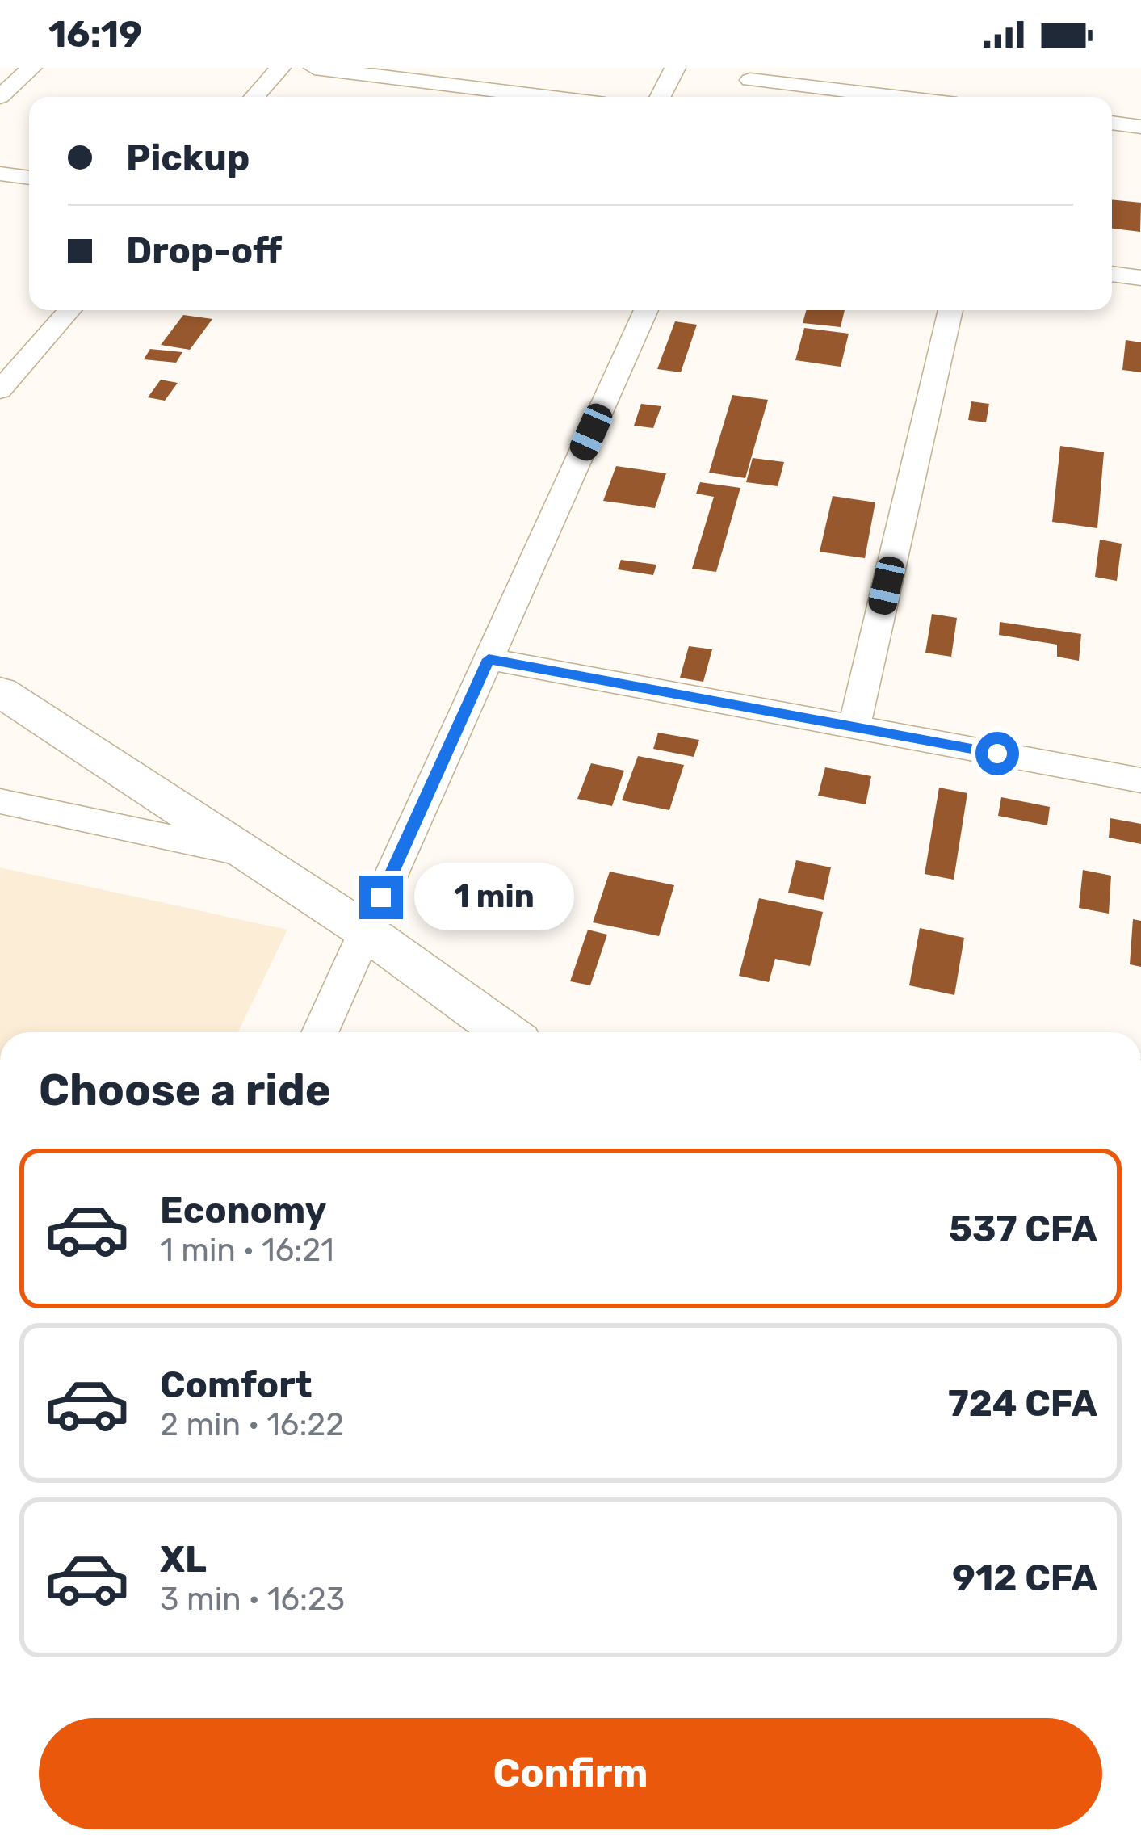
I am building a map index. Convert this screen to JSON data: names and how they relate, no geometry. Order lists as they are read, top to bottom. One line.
{"page":{"status":"16:19","banner":["Pickup","Drop-off"],"bubble":"1 min","heading":"Choose a ride","list":[{"name":"Economy","note":"1 min · 16:21","value":"537 CFA"},{"name":"Comfort","note":"2 min · 16:22","value":"724 CFA"},{"name":"XL","note":"3 min · 16:23","value":"912 CFA"}],"buttons":"Confirm"}}
